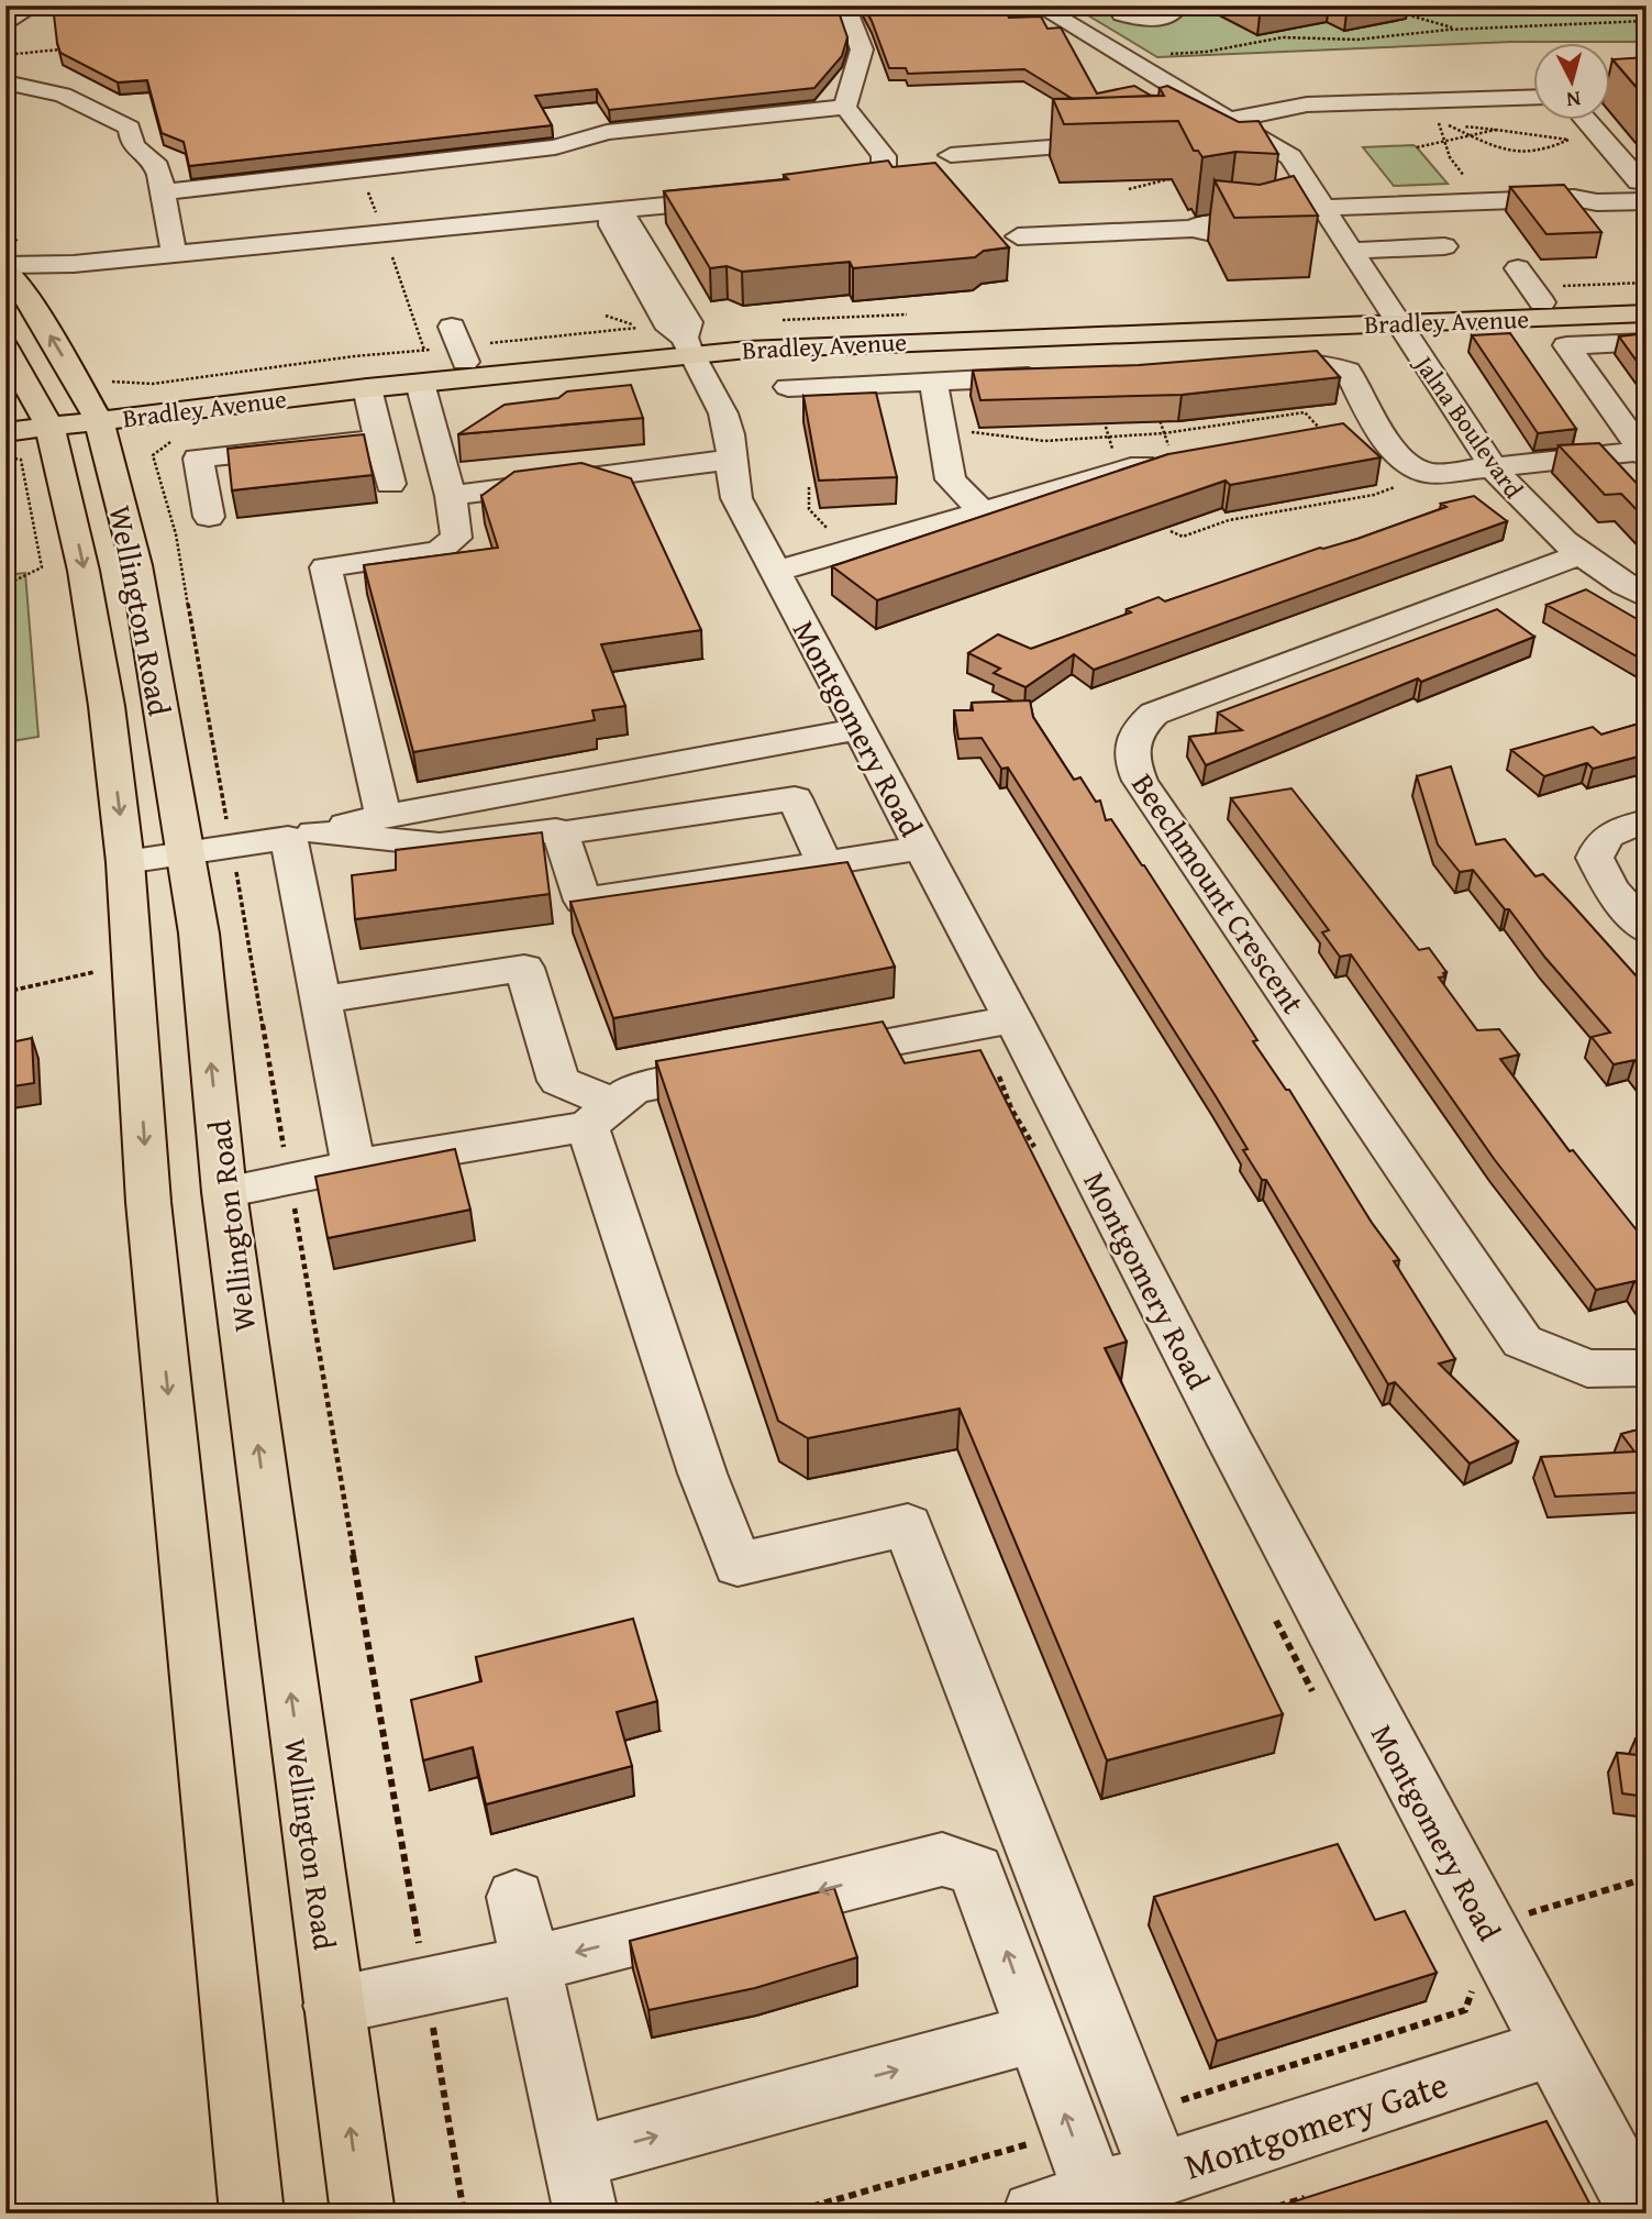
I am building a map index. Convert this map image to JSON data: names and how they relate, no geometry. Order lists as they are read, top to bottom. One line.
{"streets":{"main road":["Bradley Avenue","Wellington Road"],"street":["Jalna Boulevard","Montgomery Road","Beechmount Crescent","Montgomery Gate"]},"crossings":[["Bradley Avenue","Jalna Boulevard"],["Bradley Avenue","Wellington Road"],["Bradley Avenue","Montgomery Road"],["Jalna Boulevard","Beechmount Crescent"],["Montgomery Road","Montgomery Gate"]],"north":"bottom"}
